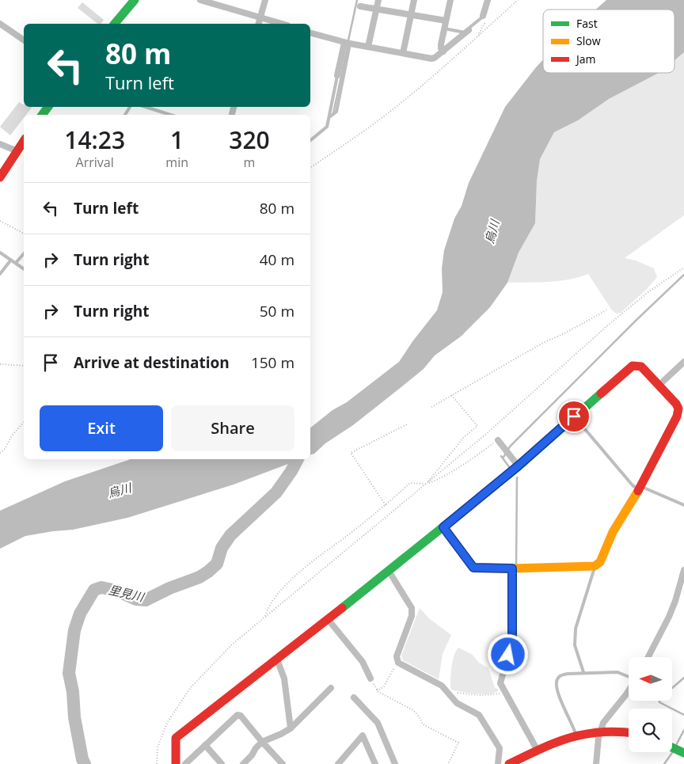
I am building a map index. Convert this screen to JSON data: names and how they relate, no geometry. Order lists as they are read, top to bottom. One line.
{"water":["烏川","里見川"],"legend":["Fast","Slow","Jam"],"north":"left","page":{"turn":["80 m","Turn left"],"eta":["14:23","Arrival","1","min","320","m"],"list":[{"name":"Turn left","value":"80 m"},{"name":"Turn right","value":"40 m"},{"name":"Turn right","value":"50 m"},{"name":"Arrive at destination","value":"150 m"}],"buttons":["Exit","Share"]}}
